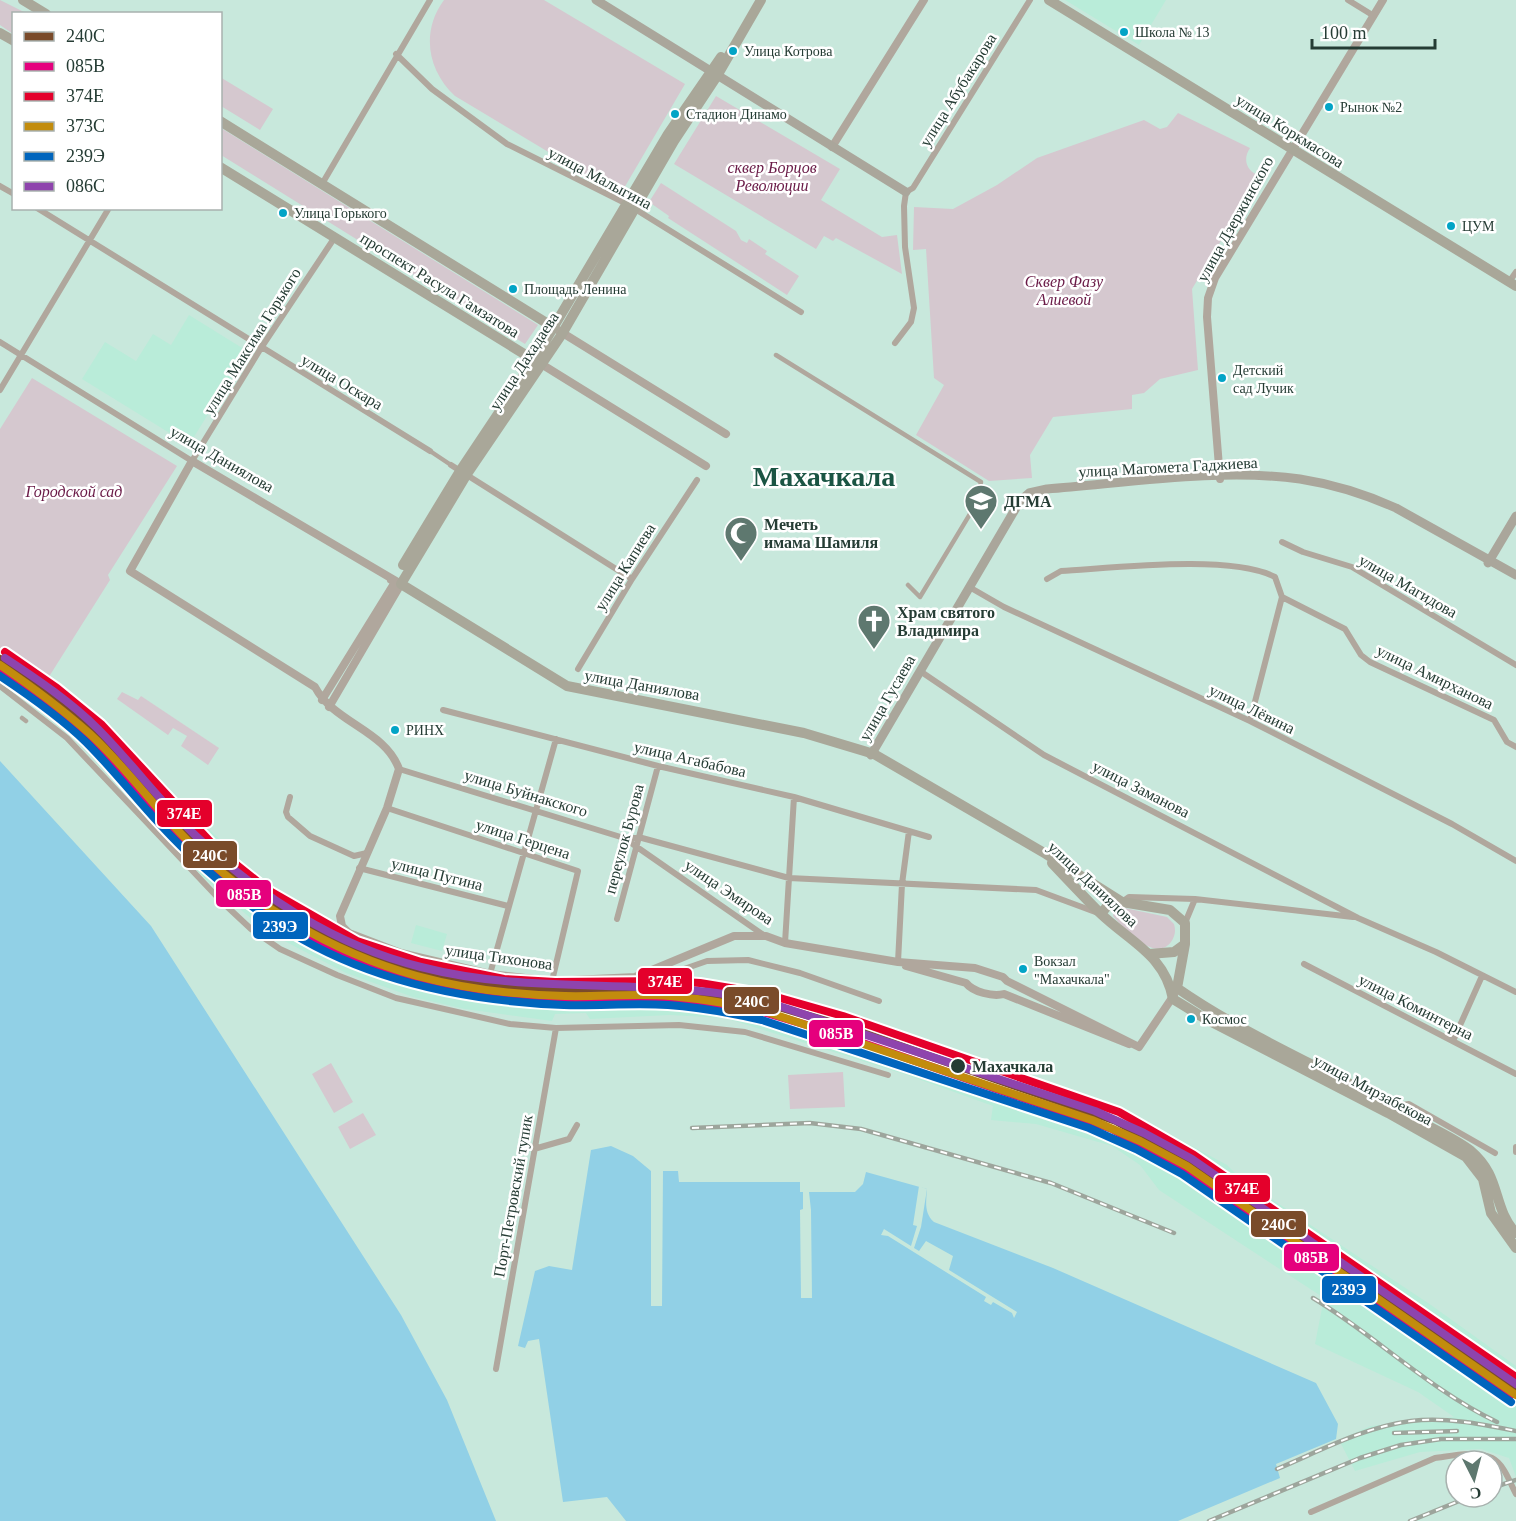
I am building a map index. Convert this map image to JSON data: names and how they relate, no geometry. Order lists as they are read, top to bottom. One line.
{"streets":{"main road":["улица Коркмасова","проспект Расула Гамзатова","улица Дахадаева","улица Даниялова","улица Магомета Гаджиева","улица Гусаева","улица Мирзабекова"],"street":["улица Абубакарова","улица Малыгина","улица Дзержинского","улица Максима Горького","улица Оскара","улица Капиева","улица Магидова","улица Амирханова","улица Лёвина","улица Агабабова","улица Заманова","улица Буйнакского","улица Герцена","переулок Бурова","улица Пугина","улица Эмирова","улица Тихонова","улица Коминтерна","Порт-Петровский тупик"]},"crossings":[["улица Коркмасова","улица Дзержинского"],["улица Малыгина","улица Дахадаева"],["улица Дзержинского","улица Магомета Гаджиева"],["проспект Расула Гамзатова","улица Максима Горького"],["проспект Расула Гамзатова","улица Дахадаева"],["улица Максима Горького","улица Оскара"],["улица Максима Горького","улица Даниялова"],["улица Дахадаева","улица Оскара"],["улица Дахадаева","улица Даниялова"],["улица Оскара","улица Капиева"],["улица Даниялова","улица Гусаева"],["улица Даниялова","улица Заманова"],["улица Даниялова","улица Буйнакского"],["улица Даниялова","улица Мирзабекова"],["улица Магомета Гаджиева","улица Гусаева"],["улица Гусаева","улица Лёвина"],["улица Гусаева","улица Заманова"],["улица Агабабова","переулок Бурова"],["улица Буйнакского","переулок Бурова"],["улица Буйнакского","улица Эмирова"],["улица Герцена","улица Тихонова"],["переулок Бурова","улица Эмирова"],["улица Пугина","улица Тихонова"],["улица Эмирова","улица Тихонова"]],"districts":["Махачкала"],"parks":["сквер Борцов Революции","Сквер Фазу Алиевой","Городской сад"],"places":{"other":["Школа № 13","Улица Котрова","Рынок №2","Стадион Динамо","Улица Горького","ЦУМ","Площадь Ленина","Детский сад Лучик","РИНХ","Вокзал \"Махачкала\"","Космос","Махачкала"],"school or university":["ДГМА"],"mosque":["Мечеть имама Шамиля"],"church":["Храм святого Владимира"]},"lines":["transit line 374Е","transit line 086С","transit line 240С","transit line 373C","transit line 085В","transit line 239Э"],"legend":["240С","085В","374Е","373C","239Э","086С"],"scale_bar":"100 m","north":"bottom"}
